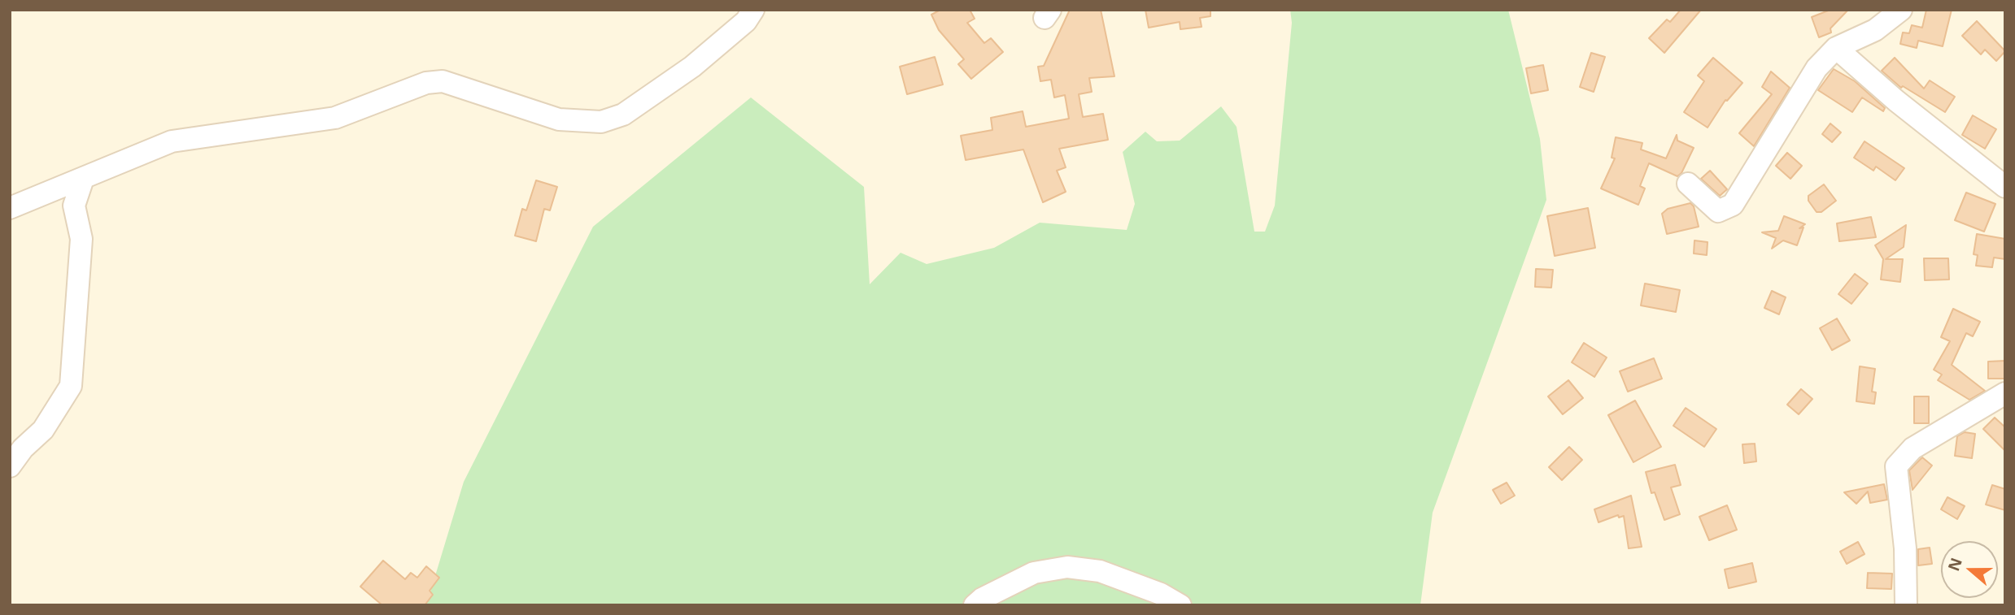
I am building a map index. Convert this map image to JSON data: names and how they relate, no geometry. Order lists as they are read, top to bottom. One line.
{"north":"left"}
